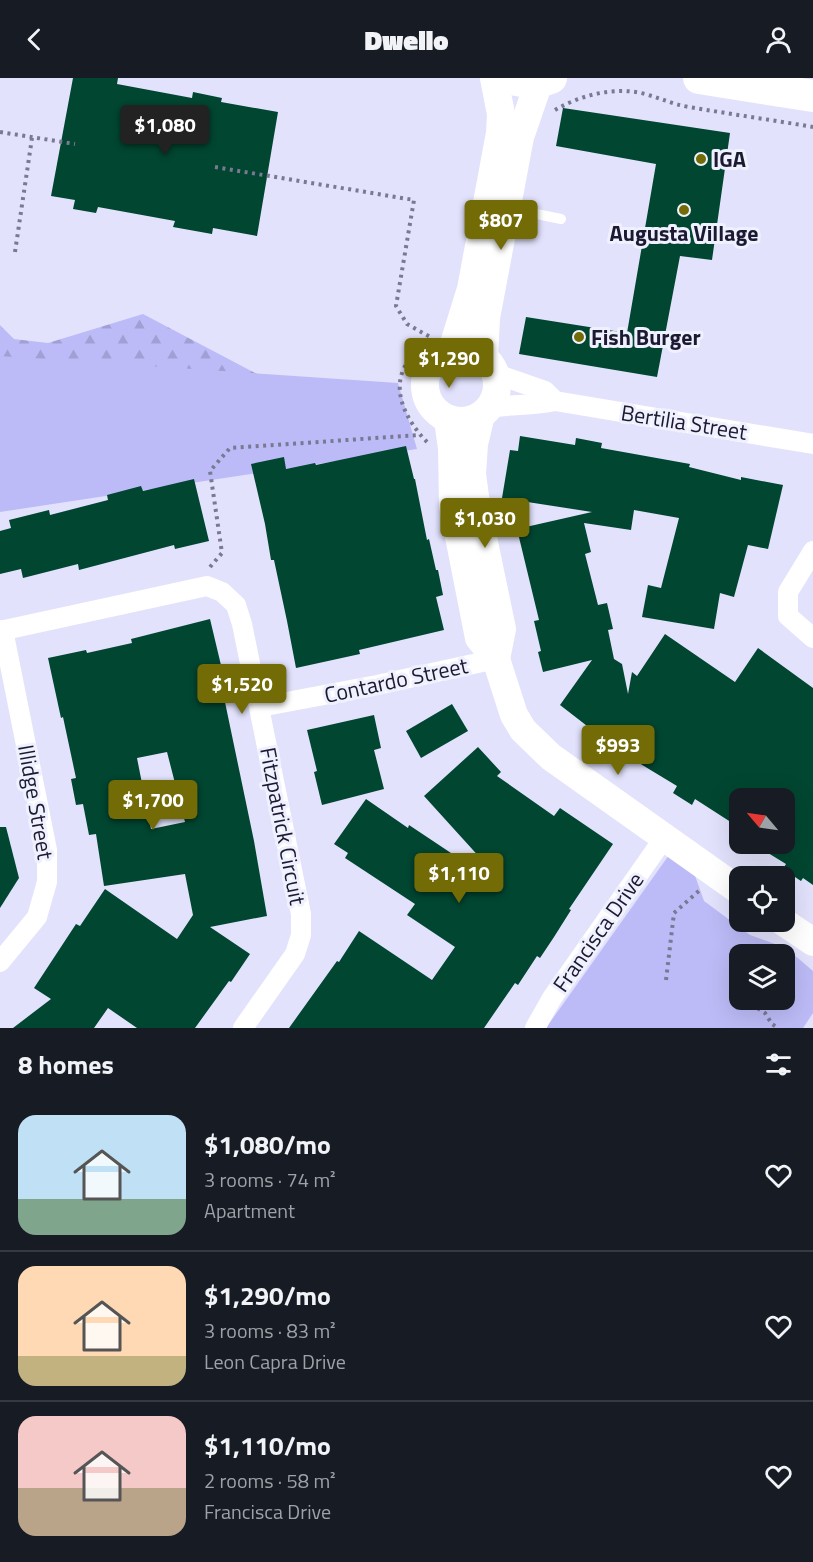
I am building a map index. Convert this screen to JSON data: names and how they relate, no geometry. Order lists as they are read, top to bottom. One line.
{"streets":{"street":["Bertilia Street","Contardo Street","Illidge Street","Fitzpatrick Circuit","Francisca Drive"]},"crossings":[["Contardo Street","Fitzpatrick Circuit"]],"places":["IGA","Augusta Village","Fish Burger"],"north":"top left","page":{"header":"Dwello","price":["$1,080","$807","$1,290","$1,030","$1,520","$993","$1,700","$1,110"],"heading":"8 homes","list":[{"name":"$1,080/mo","note":"3 rooms · 74 m² · Apartment"},{"name":"$1,290/mo","note":"3 rooms · 83 m² · Leon Capra Drive"},{"name":"$1,110/mo","note":"2 rooms · 58 m² · Francisca Drive"}]}}
